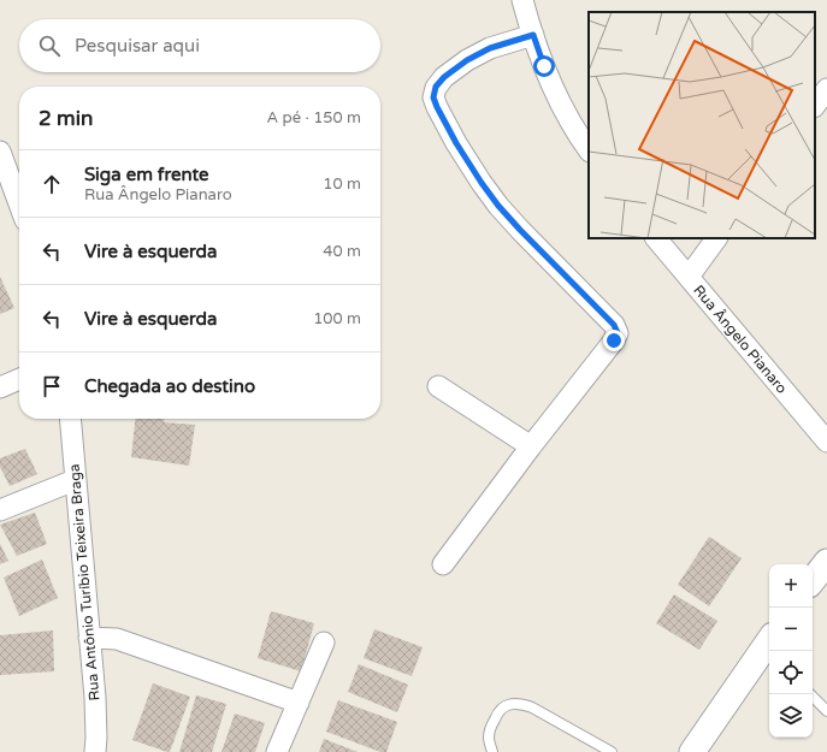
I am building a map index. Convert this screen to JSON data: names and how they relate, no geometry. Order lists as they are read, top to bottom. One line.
{"streets":{"street":["Rua Ângelo Pianaro","Rua Antônio Turíbio Teixeira Braga"]},"page":{"search":"Pesquisar aqui","heading":["2 min","A pé · 150 m"],"list":[["Siga em frente","Rua Ângelo Pianaro","10 m"],["Vire à esquerda","40 m"],["Vire à esquerda","100 m"],"Chegada ao destino"],"map_buttons":["+","−"]}}
